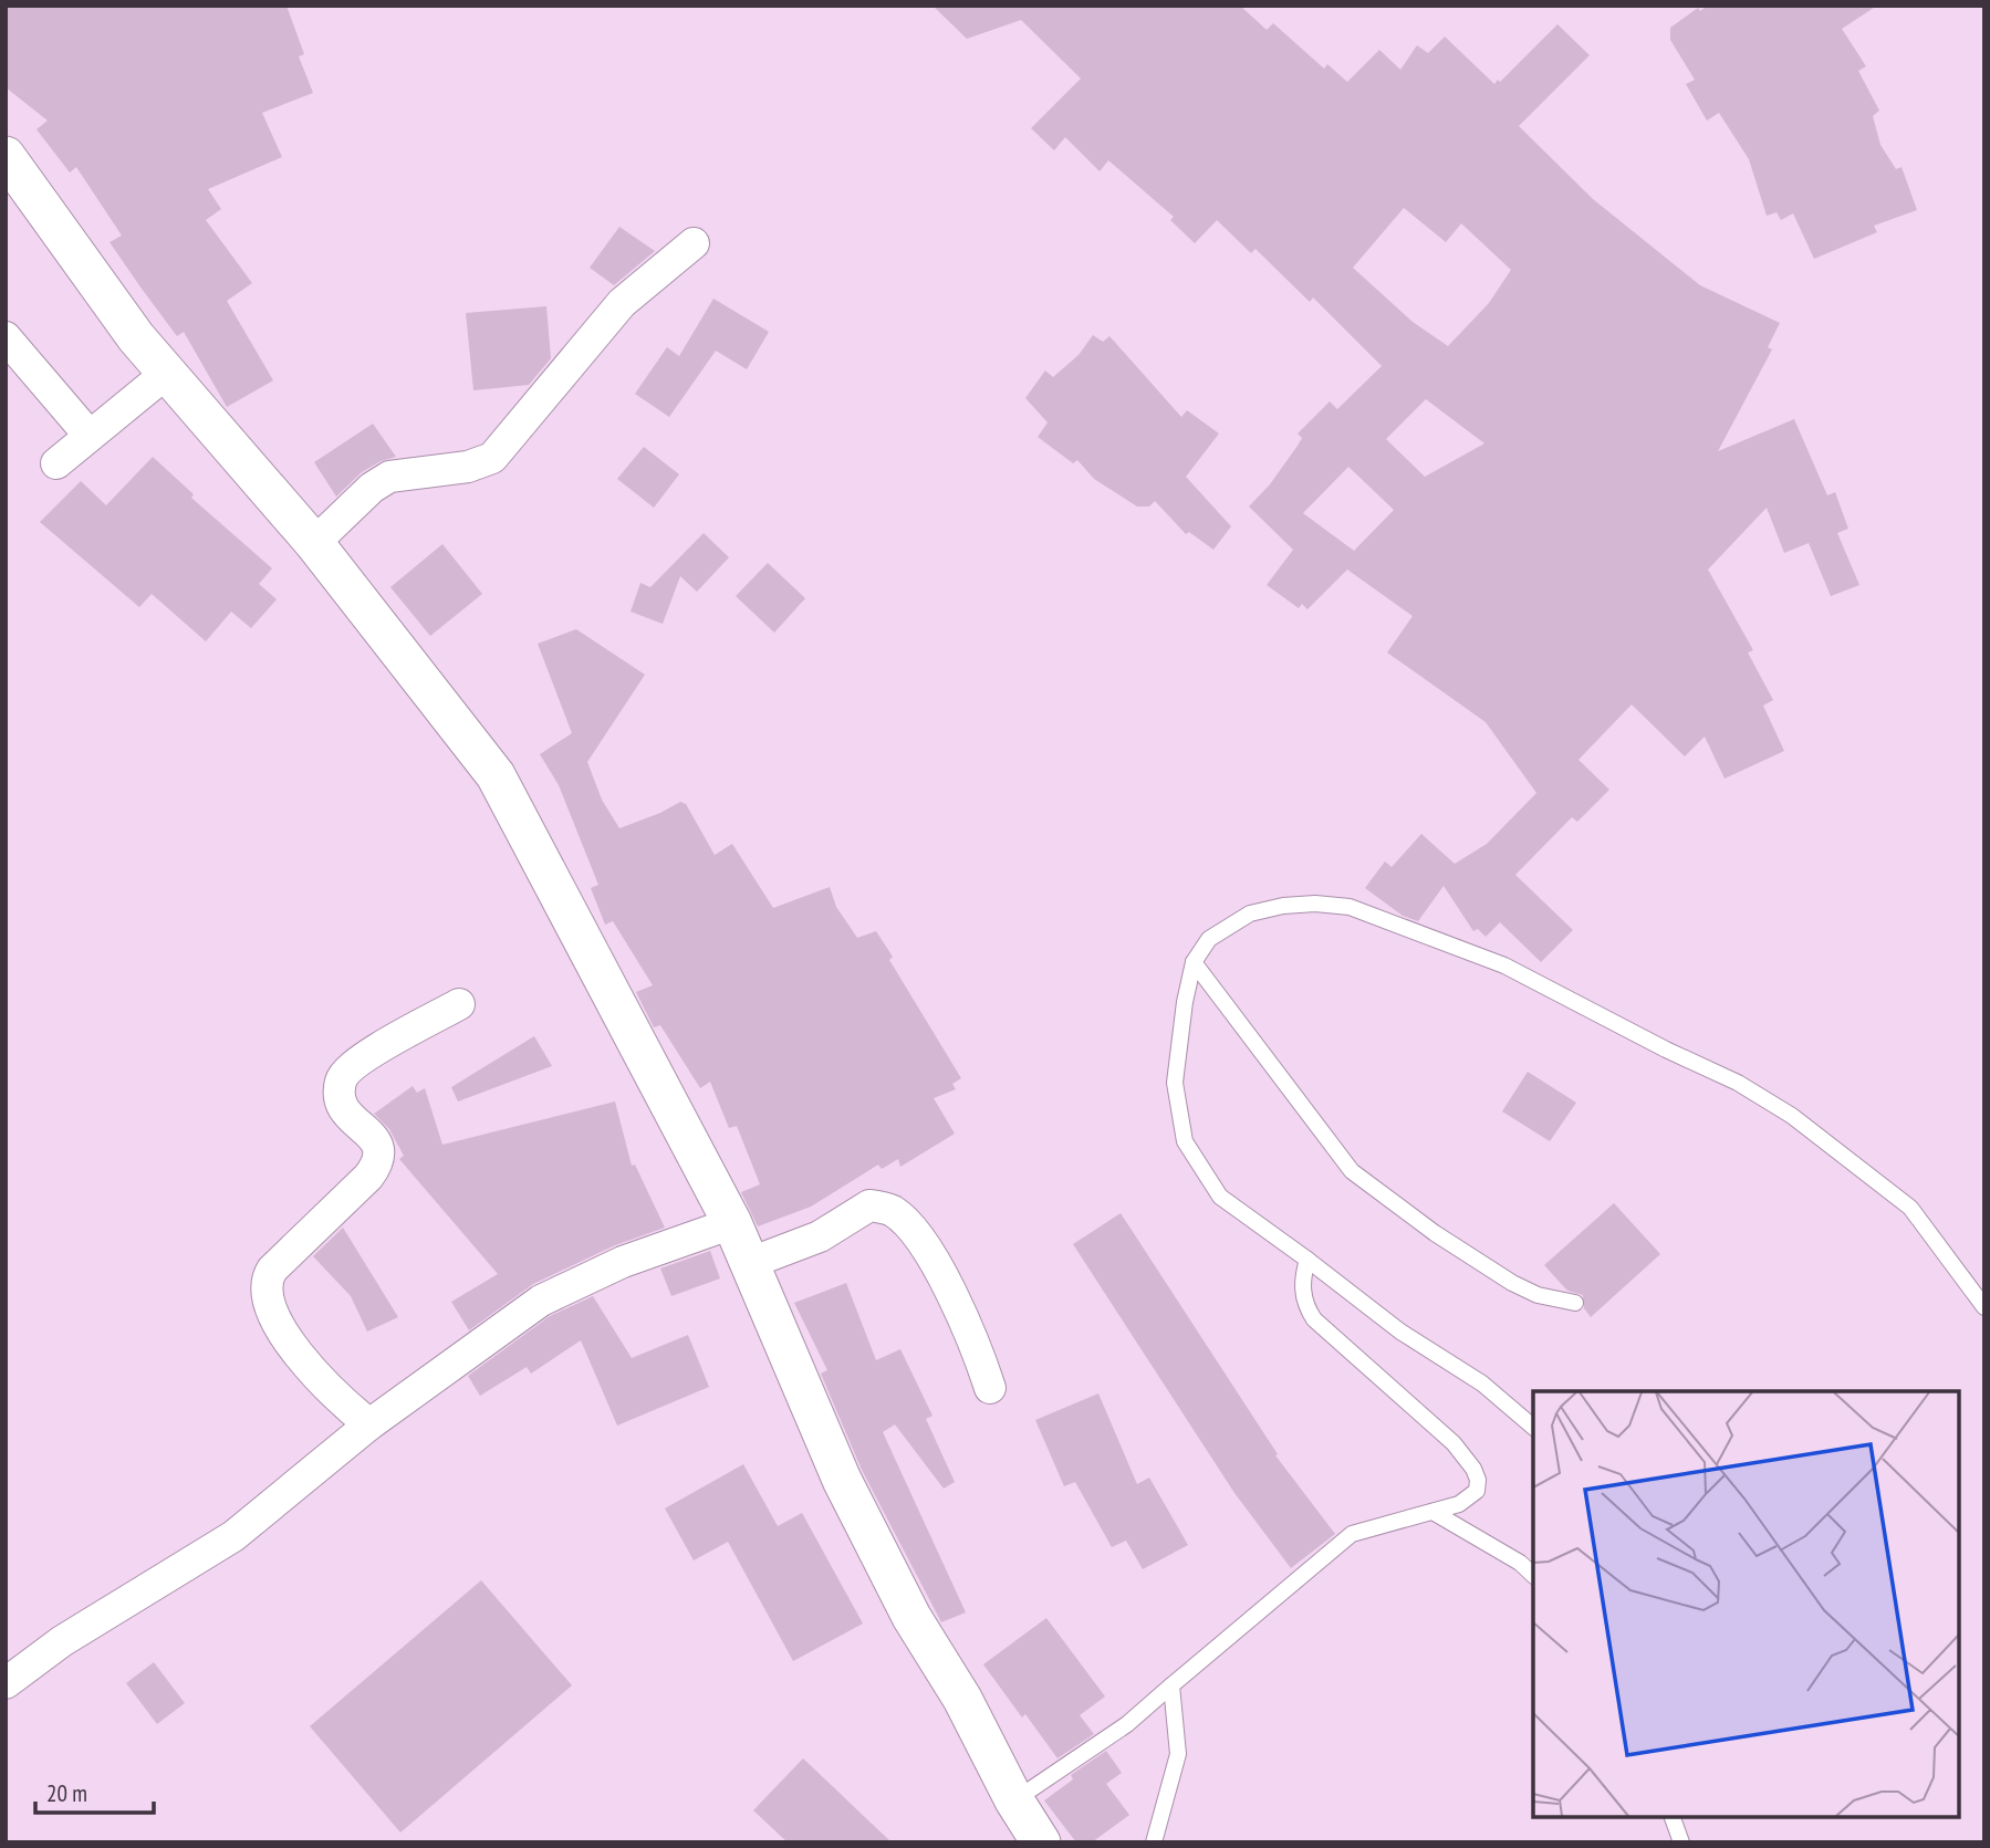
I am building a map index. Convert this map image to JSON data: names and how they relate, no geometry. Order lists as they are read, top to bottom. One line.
{"scale_bar":"20 m"}
